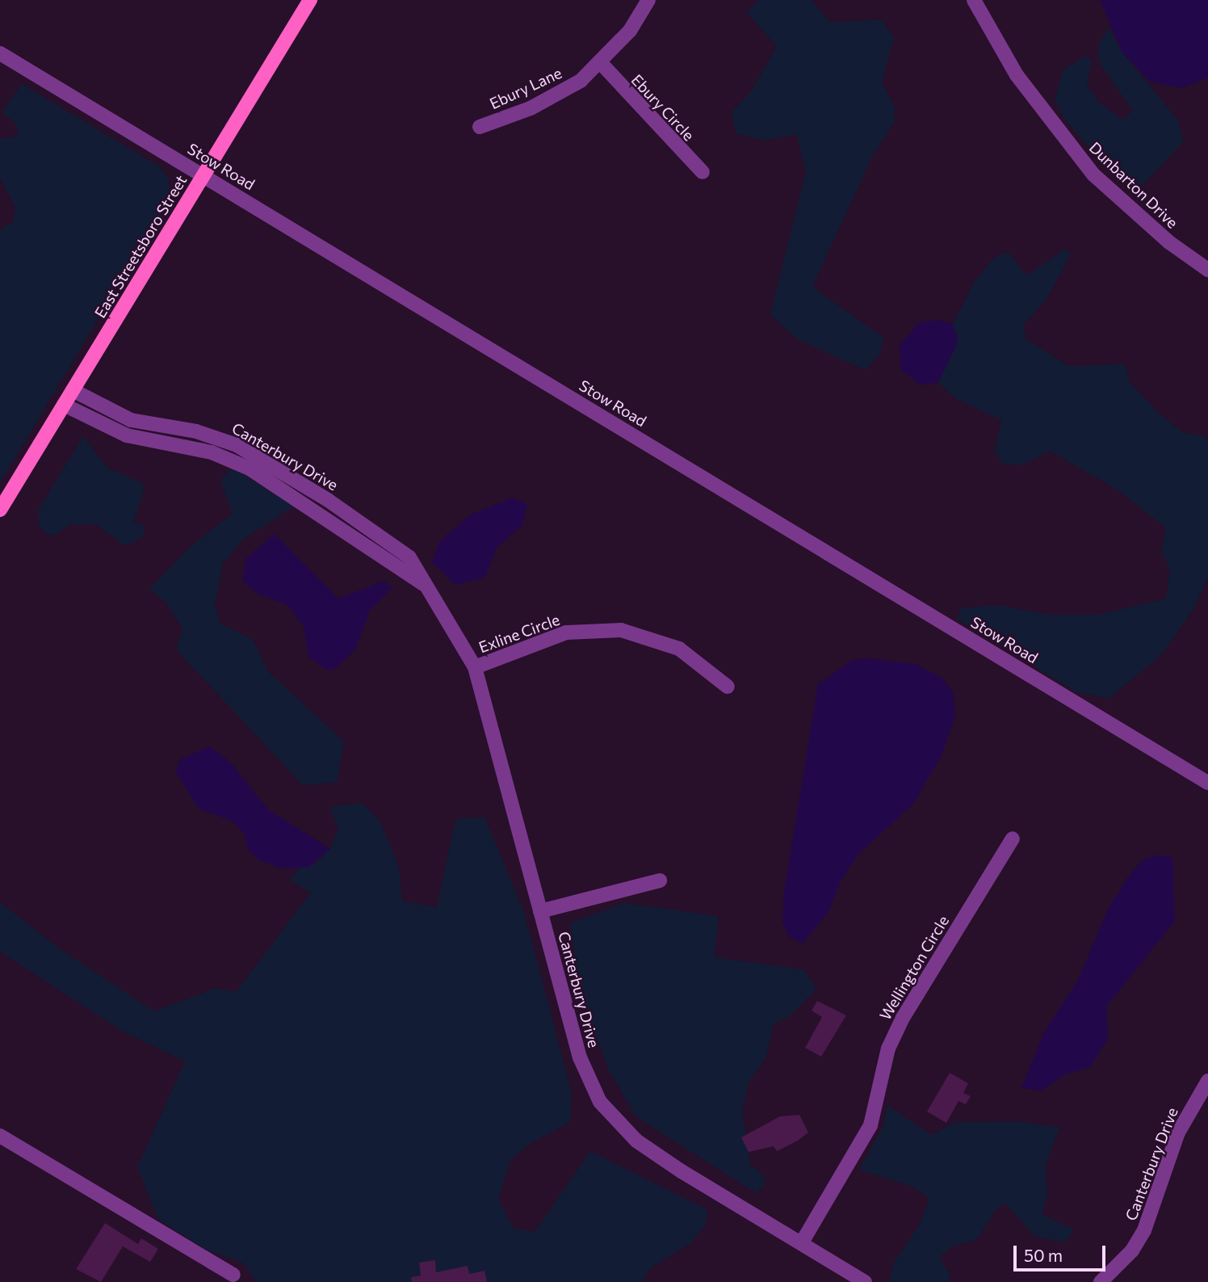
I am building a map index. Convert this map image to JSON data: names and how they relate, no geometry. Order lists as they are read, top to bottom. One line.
{"streets":{"main road":["East Streetsboro Street"],"street":["Ebury Lane","Ebury Circle","Stow Road","Dunbarton Drive","Canterbury Drive","Exline Circle","Wellington Circle"]},"crossings":[["Ebury Lane","Ebury Circle"],["Stow Road","East Streetsboro Street"],["East Streetsboro Street","Canterbury Drive"],["Canterbury Drive","Exline Circle"],["Canterbury Drive","Wellington Circle"]],"scale_bar":"50 m"}
